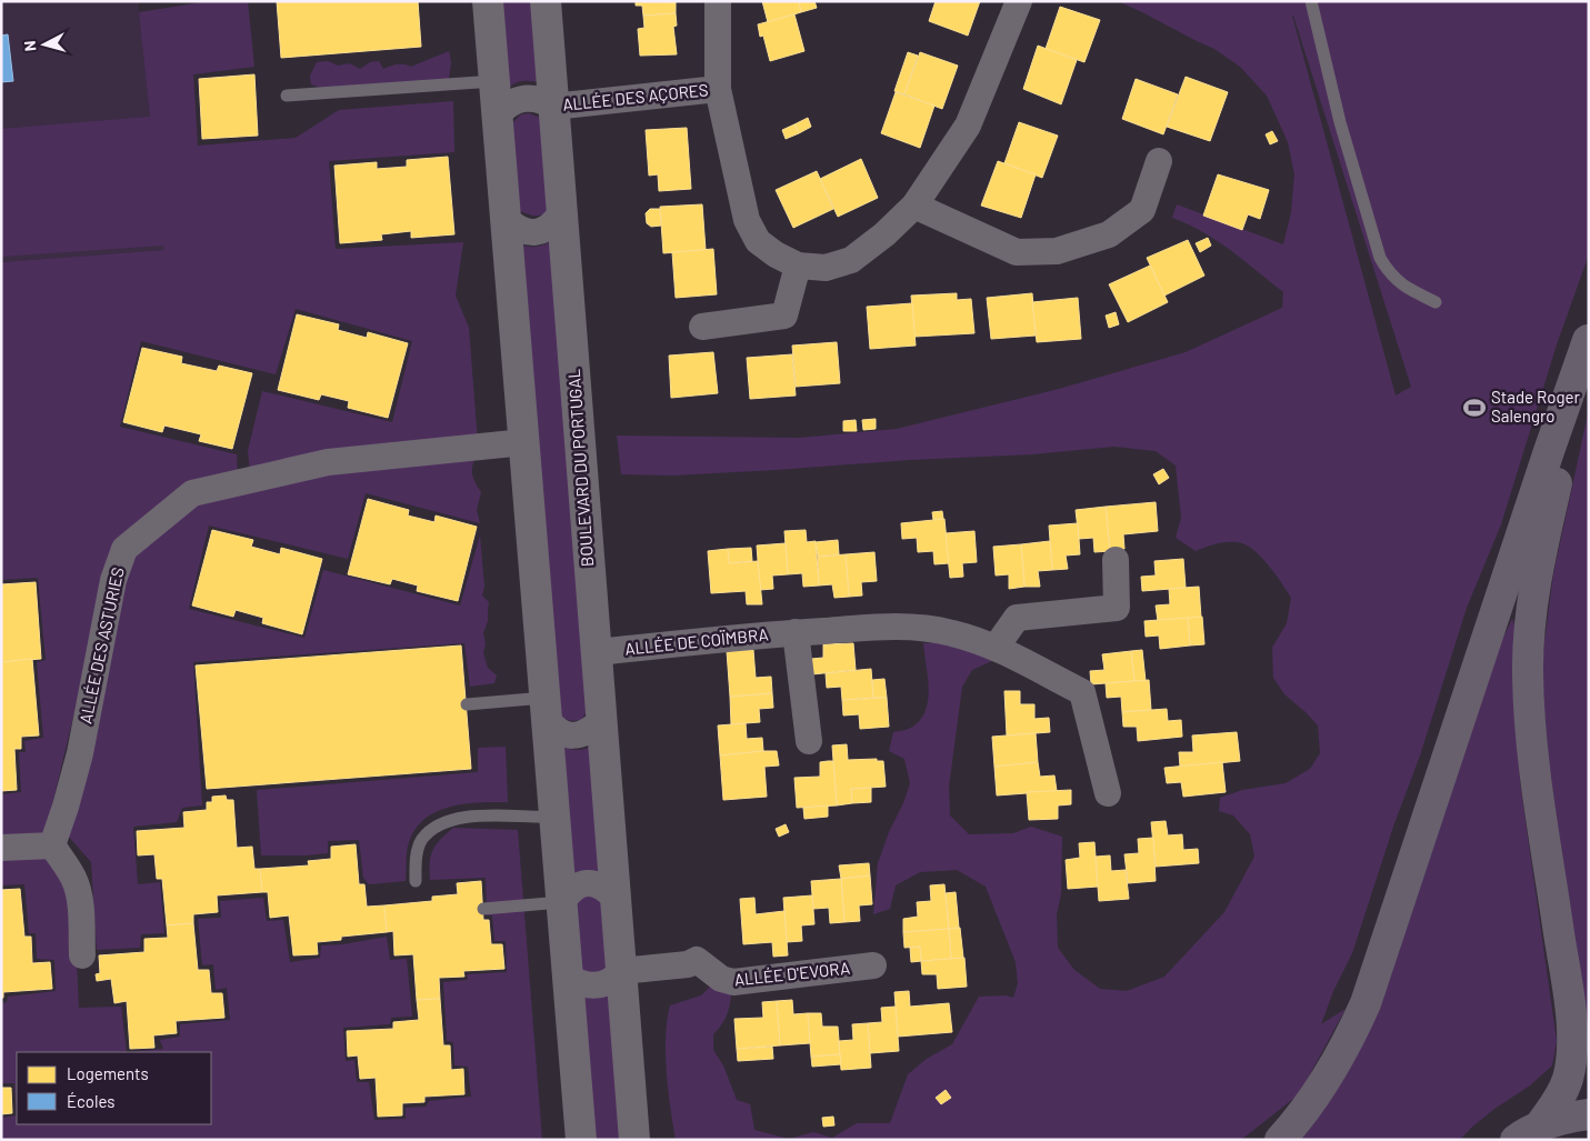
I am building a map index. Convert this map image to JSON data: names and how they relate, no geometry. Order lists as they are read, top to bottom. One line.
{"streets":{"street":["ALLÉE DES AÇORES","BOULEVARD DU PORTUGAL","ALLÉE DE COÏMBRA","ALLÉE DES ASTURIES","ALLÉE D'EVORA"]},"crossings":[["ALLÉE DES AÇORES","BOULEVARD DU PORTUGAL"],["BOULEVARD DU PORTUGAL","ALLÉE DE COÏMBRA"],["BOULEVARD DU PORTUGAL","ALLÉE D'EVORA"]],"places":{"sports":["Stade Roger Salengro"]},"legend":["Logements","Écoles"],"north":"left"}
